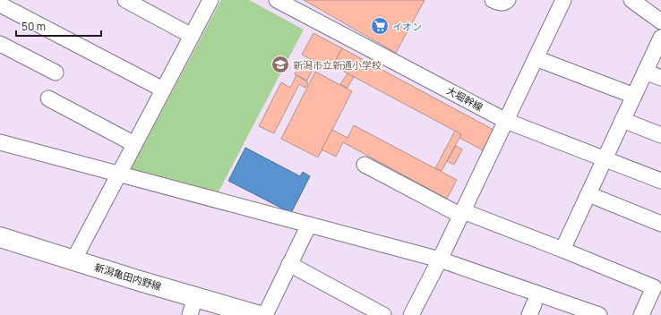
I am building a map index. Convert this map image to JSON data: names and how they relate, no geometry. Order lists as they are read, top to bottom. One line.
{"streets":{"main road":["新潟亀田内野線"],"street":["大堀幹線"]},"places":{"supermarket":["イオン"],"school or university":["新潟市立新通小学校"]},"scale_bar":"50 m"}
